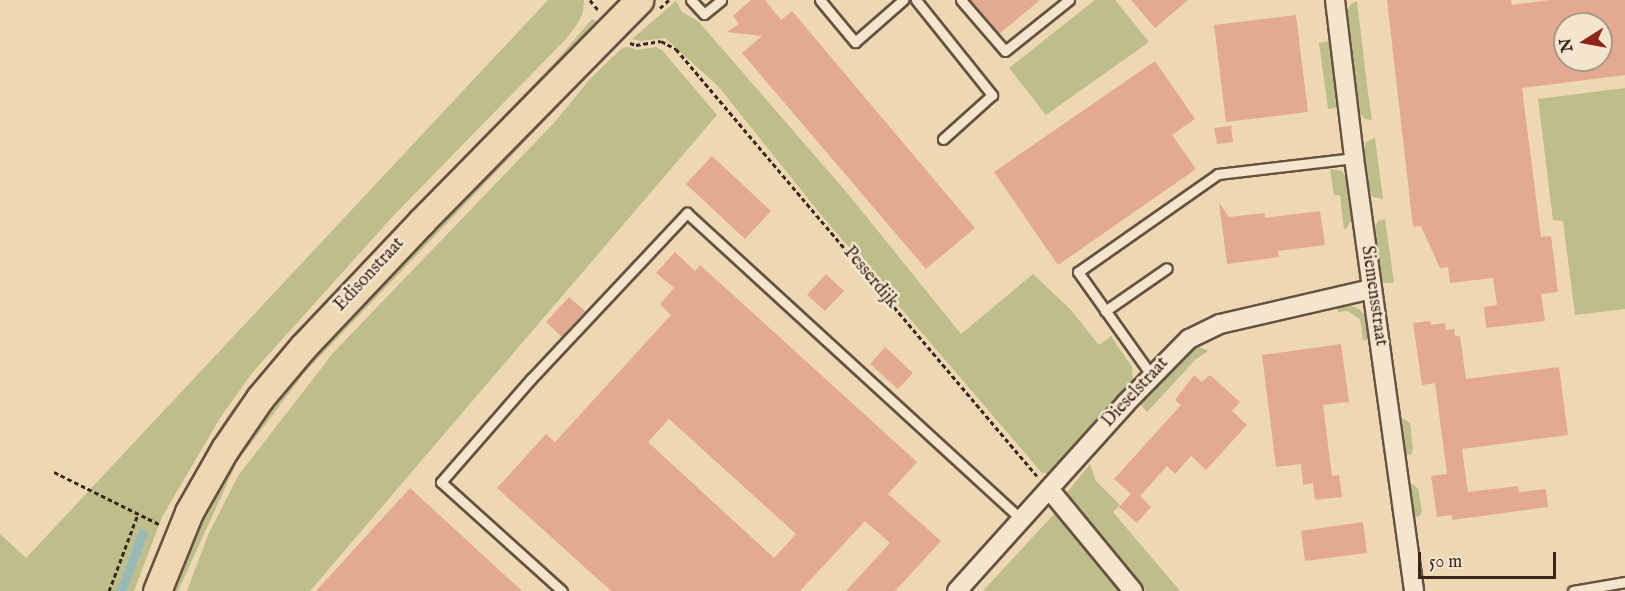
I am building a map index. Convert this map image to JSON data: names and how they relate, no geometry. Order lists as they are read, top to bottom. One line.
{"streets":{"main road":["Edisonstraat"],"street":["Siemensstraat","Dieselstraat"],"path":["Pesserdijk"]},"crossings":[["Edisonstraat","Pesserdijk"],["Pesserdijk","Dieselstraat"],["Siemensstraat","Dieselstraat"]],"scale_bar":"50 m","north":"left"}
